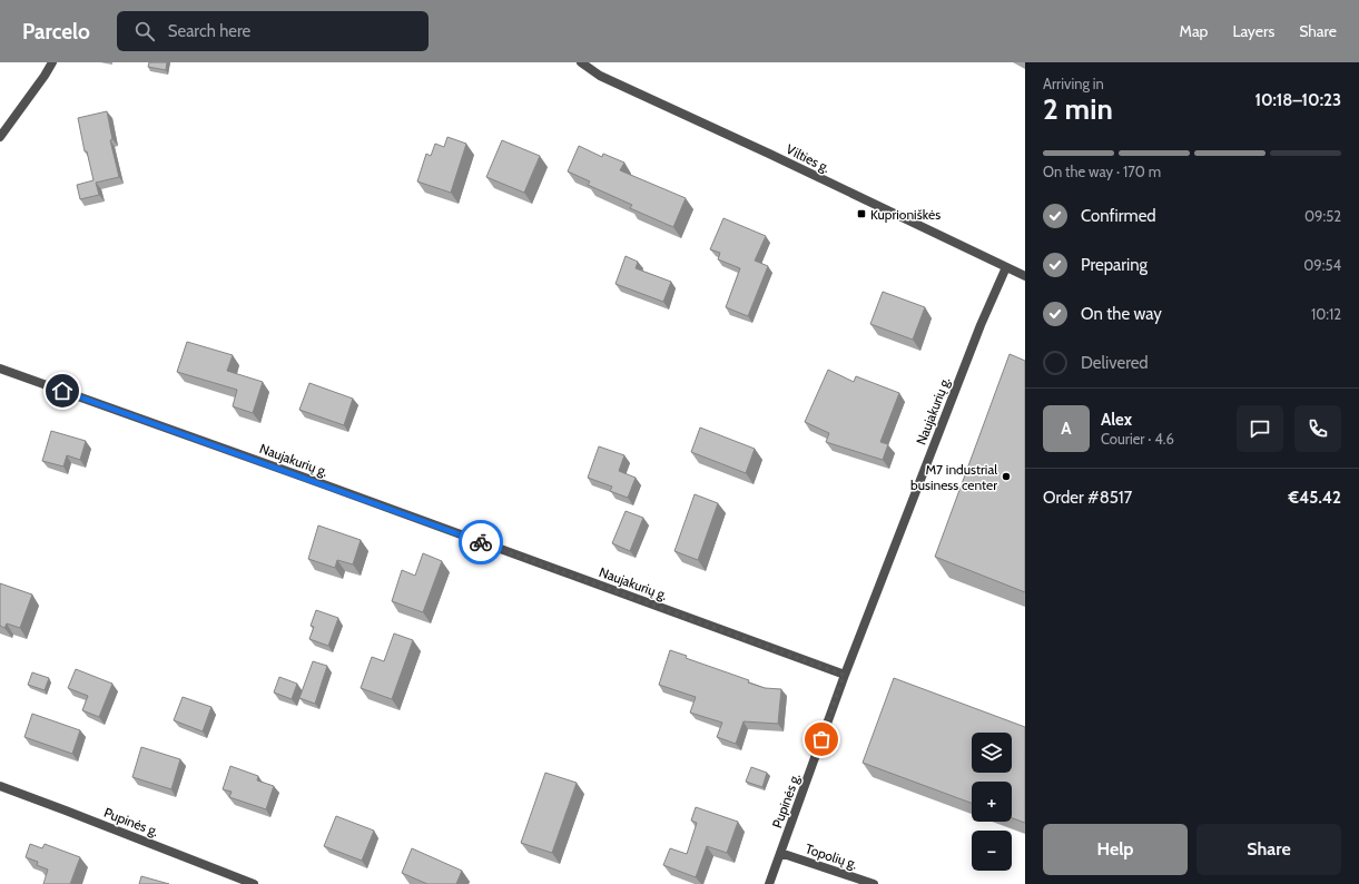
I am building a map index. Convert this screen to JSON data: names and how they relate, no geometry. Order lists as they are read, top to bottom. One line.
{"streets":{"street":["Vilties g.","Naujakurių g.","Pupinės g.","Topolių g."]},"crossings":[["Vilties g.","Naujakurių g."],["Naujakurių g.","Pupinės g."],["Pupinės g.","Topolių g."]],"places":{"transit":["Kuprioniškės"],"other":["M7 industrial business center"]},"page":{"header":"Parcelo","search":"Search here","nav":["Map","Layers","Share"],"heading":["2 min","Arriving in","10:18–10:23"],"panel":["Alex","Courier · 4.6","Order #8517","€45.42"],"bar":"On the way · 170 m","list":[["Confirmed","09:52"],["Preparing","09:54"],["On the way","10:12"],"Delivered"],"round":"A","map_buttons":["+","−"],"buttons":["Help","Share"]}}
